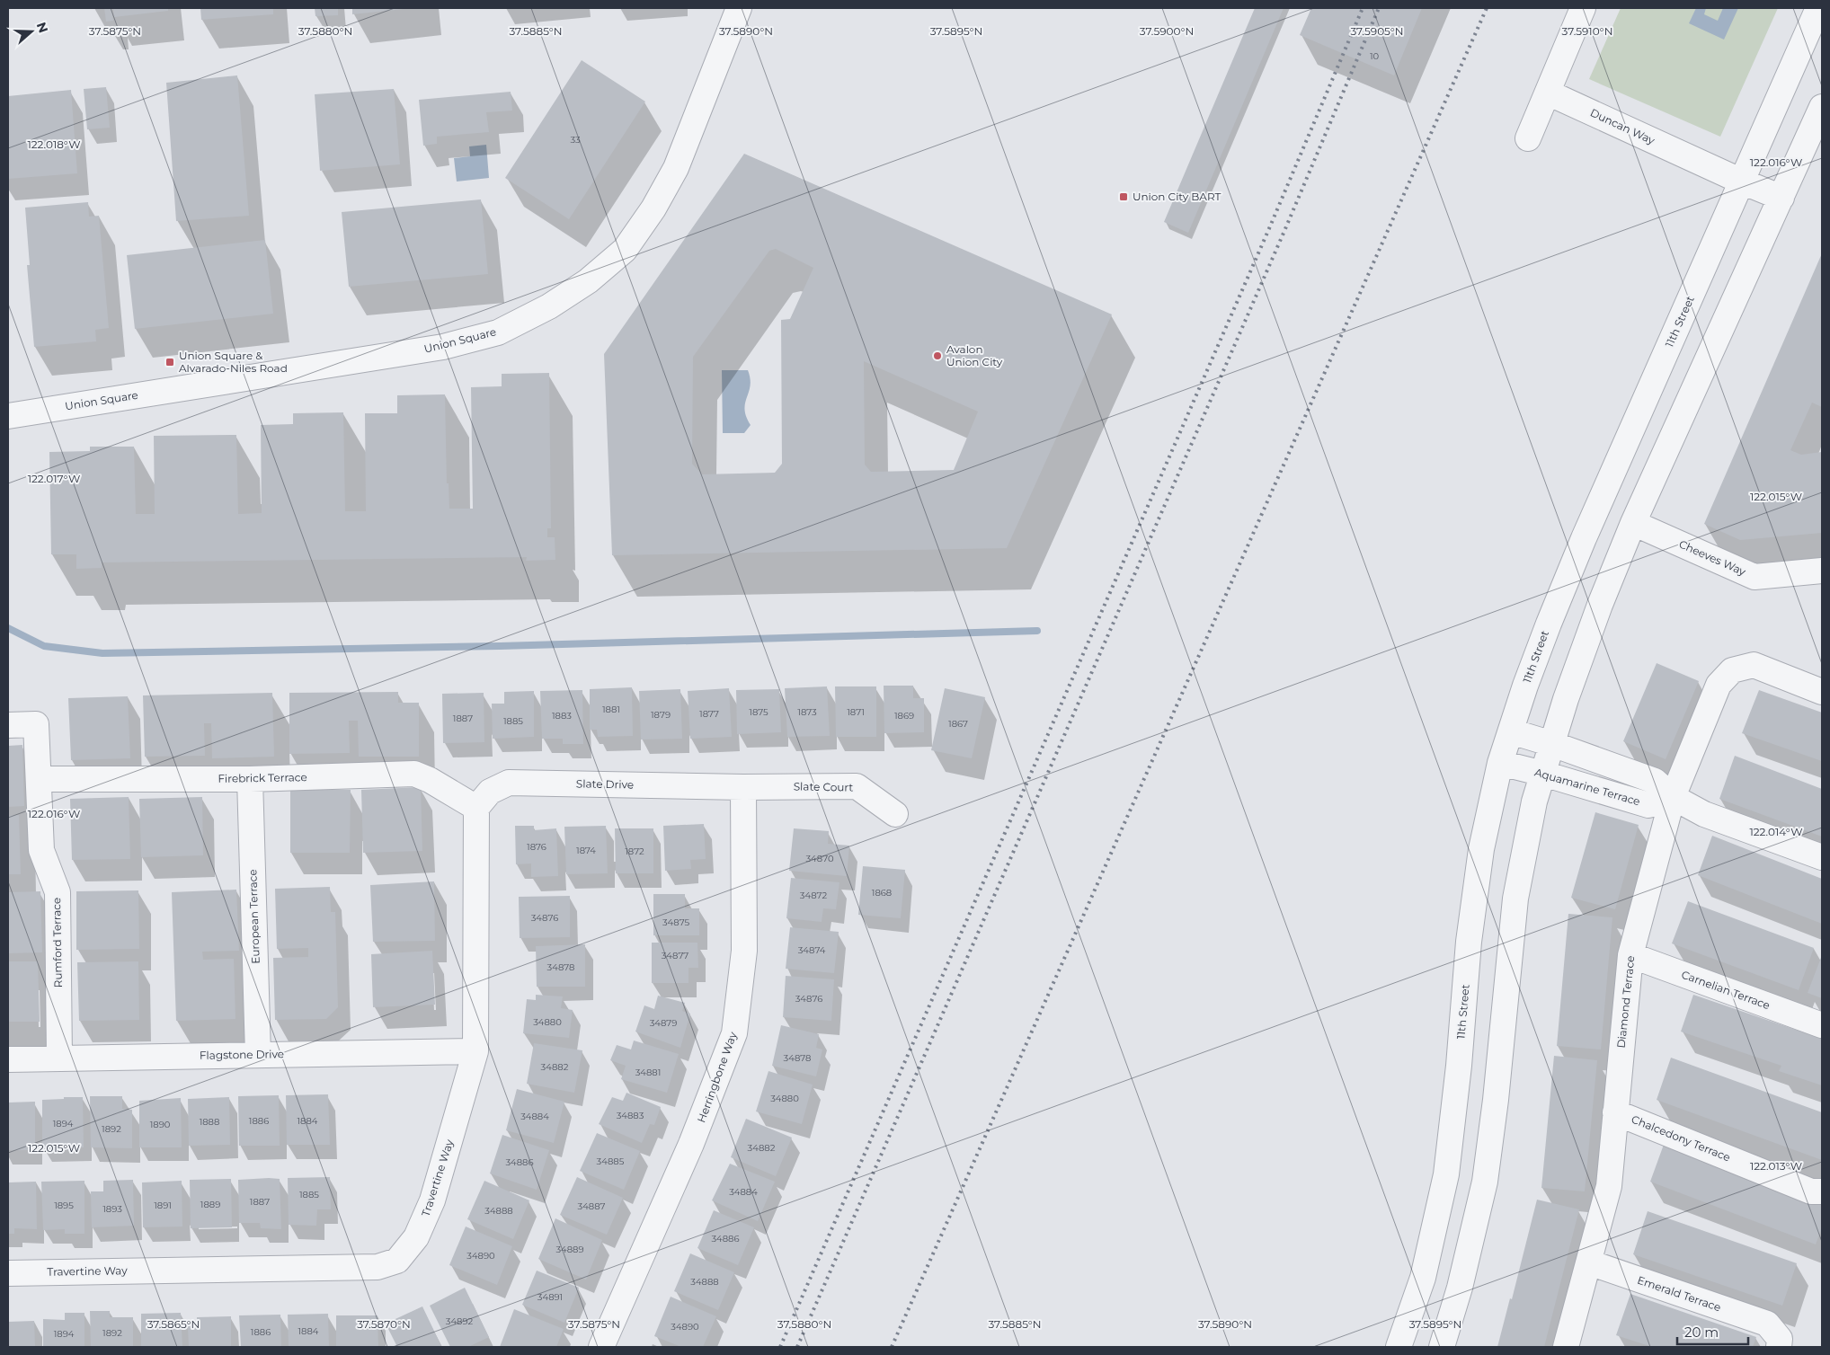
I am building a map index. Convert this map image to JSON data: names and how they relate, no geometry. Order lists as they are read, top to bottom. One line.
{"streets":{"street":["Duncan Way","11th Street","Union Square","Cheeves Way","Firebrick Terrace","Slate Drive","Slate Court","Aquamarine Terrace","European Terrace","Rumford Terrace","Carnelian Terrace","Diamond Terrace","Flagstone Drive","Herringbone Way","Chalcedony Terrace","Travertine Way","Emerald Terrace"]},"crossings":[["Duncan Way","11th Street"],["11th Street","Aquamarine Terrace"],["Firebrick Terrace","Slate Drive"],["Firebrick Terrace","European Terrace"],["Firebrick Terrace","Rumford Terrace"],["Firebrick Terrace","Travertine Way"],["Slate Drive","Slate Court"],["Slate Drive","Herringbone Way"],["Slate Drive","Travertine Way"],["Slate Court","Herringbone Way"],["Aquamarine Terrace","Diamond Terrace"],["European Terrace","Flagstone Drive"],["Rumford Terrace","Flagstone Drive"],["Carnelian Terrace","Diamond Terrace"],["Diamond Terrace","Chalcedony Terrace"],["Diamond Terrace","Emerald Terrace"],["Flagstone Drive","Travertine Way"]],"places":{"transit":["Union City BART","Union Square & Alvarado-Niles Road"],"other":["Avalon Union City"]},"house_numbers":["10","33","1881","1875","1873","1871","1877","1879","1883","1869","1887","1885","1867","1876","1874","1872","34870","1868","34872","34876","34875","34874","34877","34878","34876","34880","34879","34878","34882","34881","34880","34883","34884","1886","1884","1888","1894","1890","1892","34882","34885","34886","34884","1885","1887","1889","1895","1891","34887","1893","34888","34886","34889","34890","34888","34891","34892","34890","1884","1886","1892","1894"],"scale_bar":"20 m","north":"right","coordinates":["37.5910°N","37.5875°N","37.5880°N","37.5885°N","37.5890°N","37.5895°N","37.5900°N","37.5905°N","122.018°W","122.016°W","122.017°W","122.015°W","122.014°W","122.013°W","37.5865°N","37.5870°N"]}
